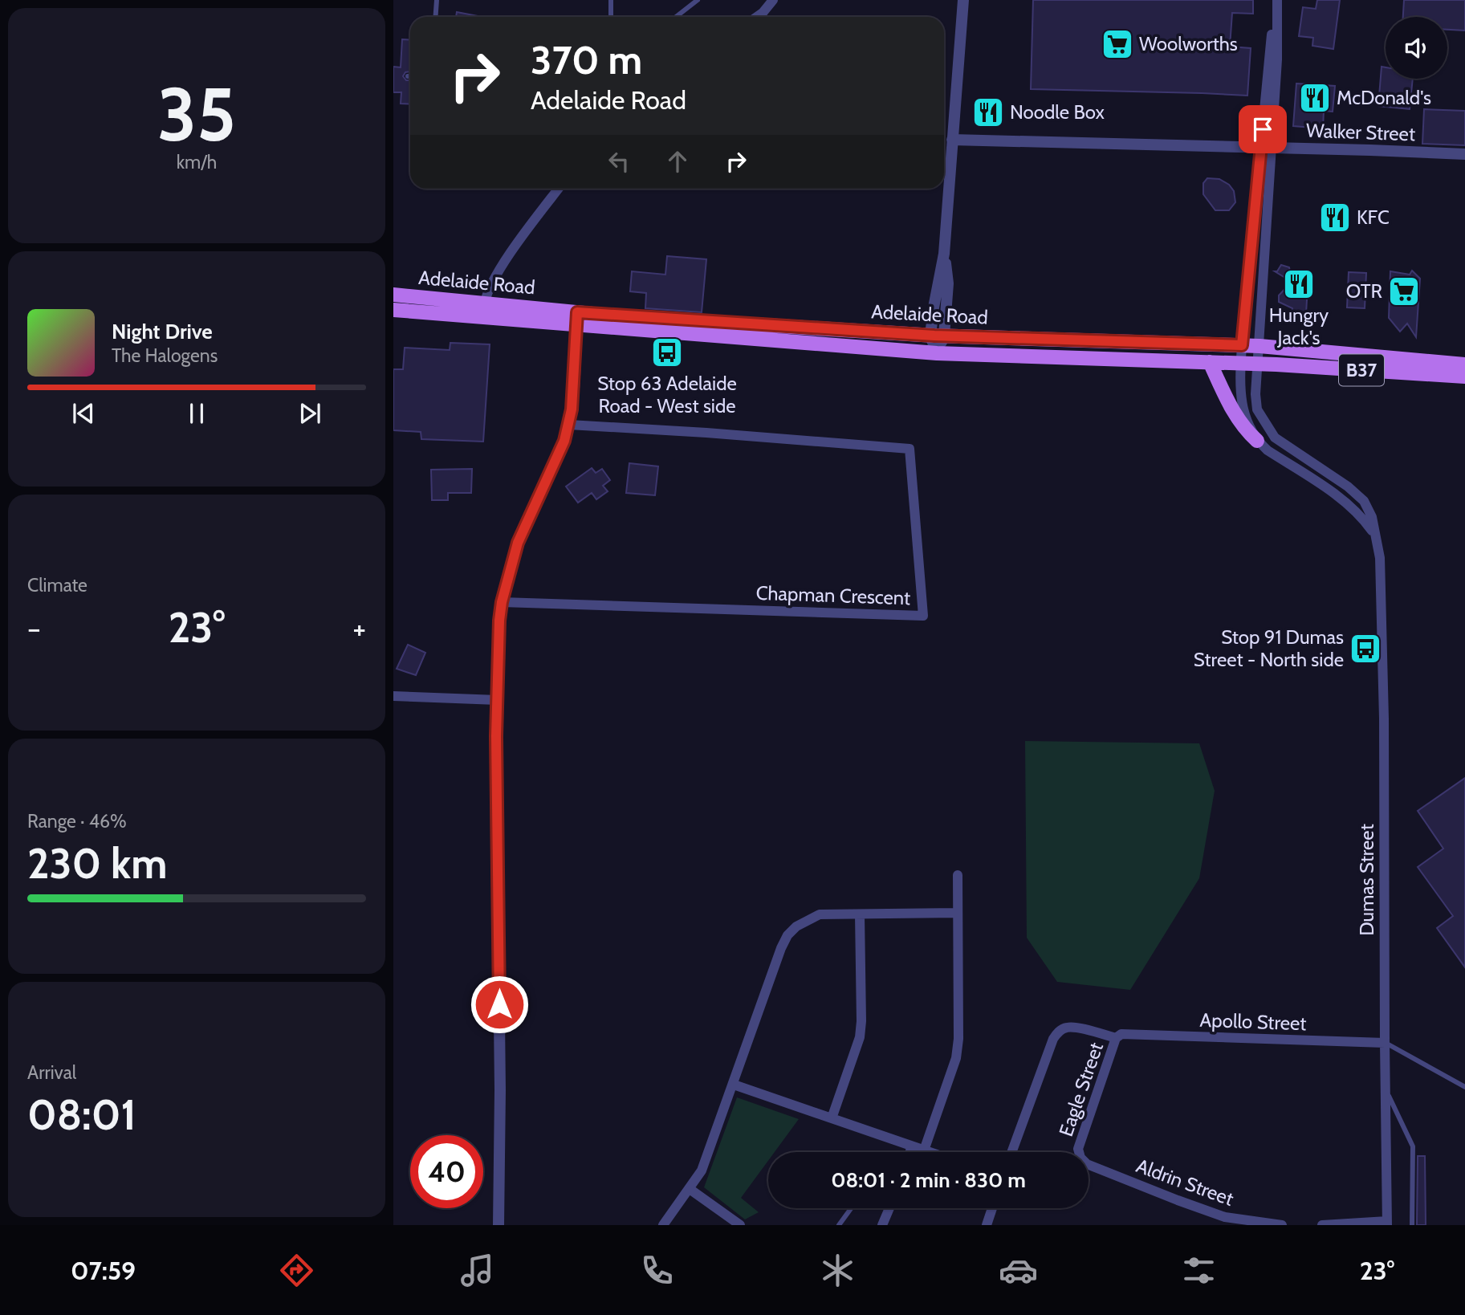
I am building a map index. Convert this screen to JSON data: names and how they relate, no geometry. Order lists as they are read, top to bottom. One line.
{"streets":{"main road":["Adelaide Road","B37"],"street":["Walker Street","Chapman Crescent","Dumas Street","Apollo Street","Eagle Street","Aldrin Street"]},"crossings":[["Walker Street","Dumas Street"],["Adelaide Road","Dumas Street"],["Dumas Street","Apollo Street"],["Apollo Street","Eagle Street"]],"places":{"supermarket":["Woolworths","OTR"],"restaurant":["McDonald's","Noodle Box","KFC","Hungry Jack's"],"bus stop":["Stop 63 Adelaide Road - West side","Stop 91 Dumas Street - North side"]},"page":{"tile":[["35","km/h"],"Climate",["Range · 46%","230 km"],["Arrival","08:01"]],"turn":["370 m","Adelaide Road"],"song":["Night Drive","The Halogens"],"heat":["−","23°","+"],"limit":"40","trip":"08:01 · 2 min · 830 m","tabs":["07:59","23°"]}}
